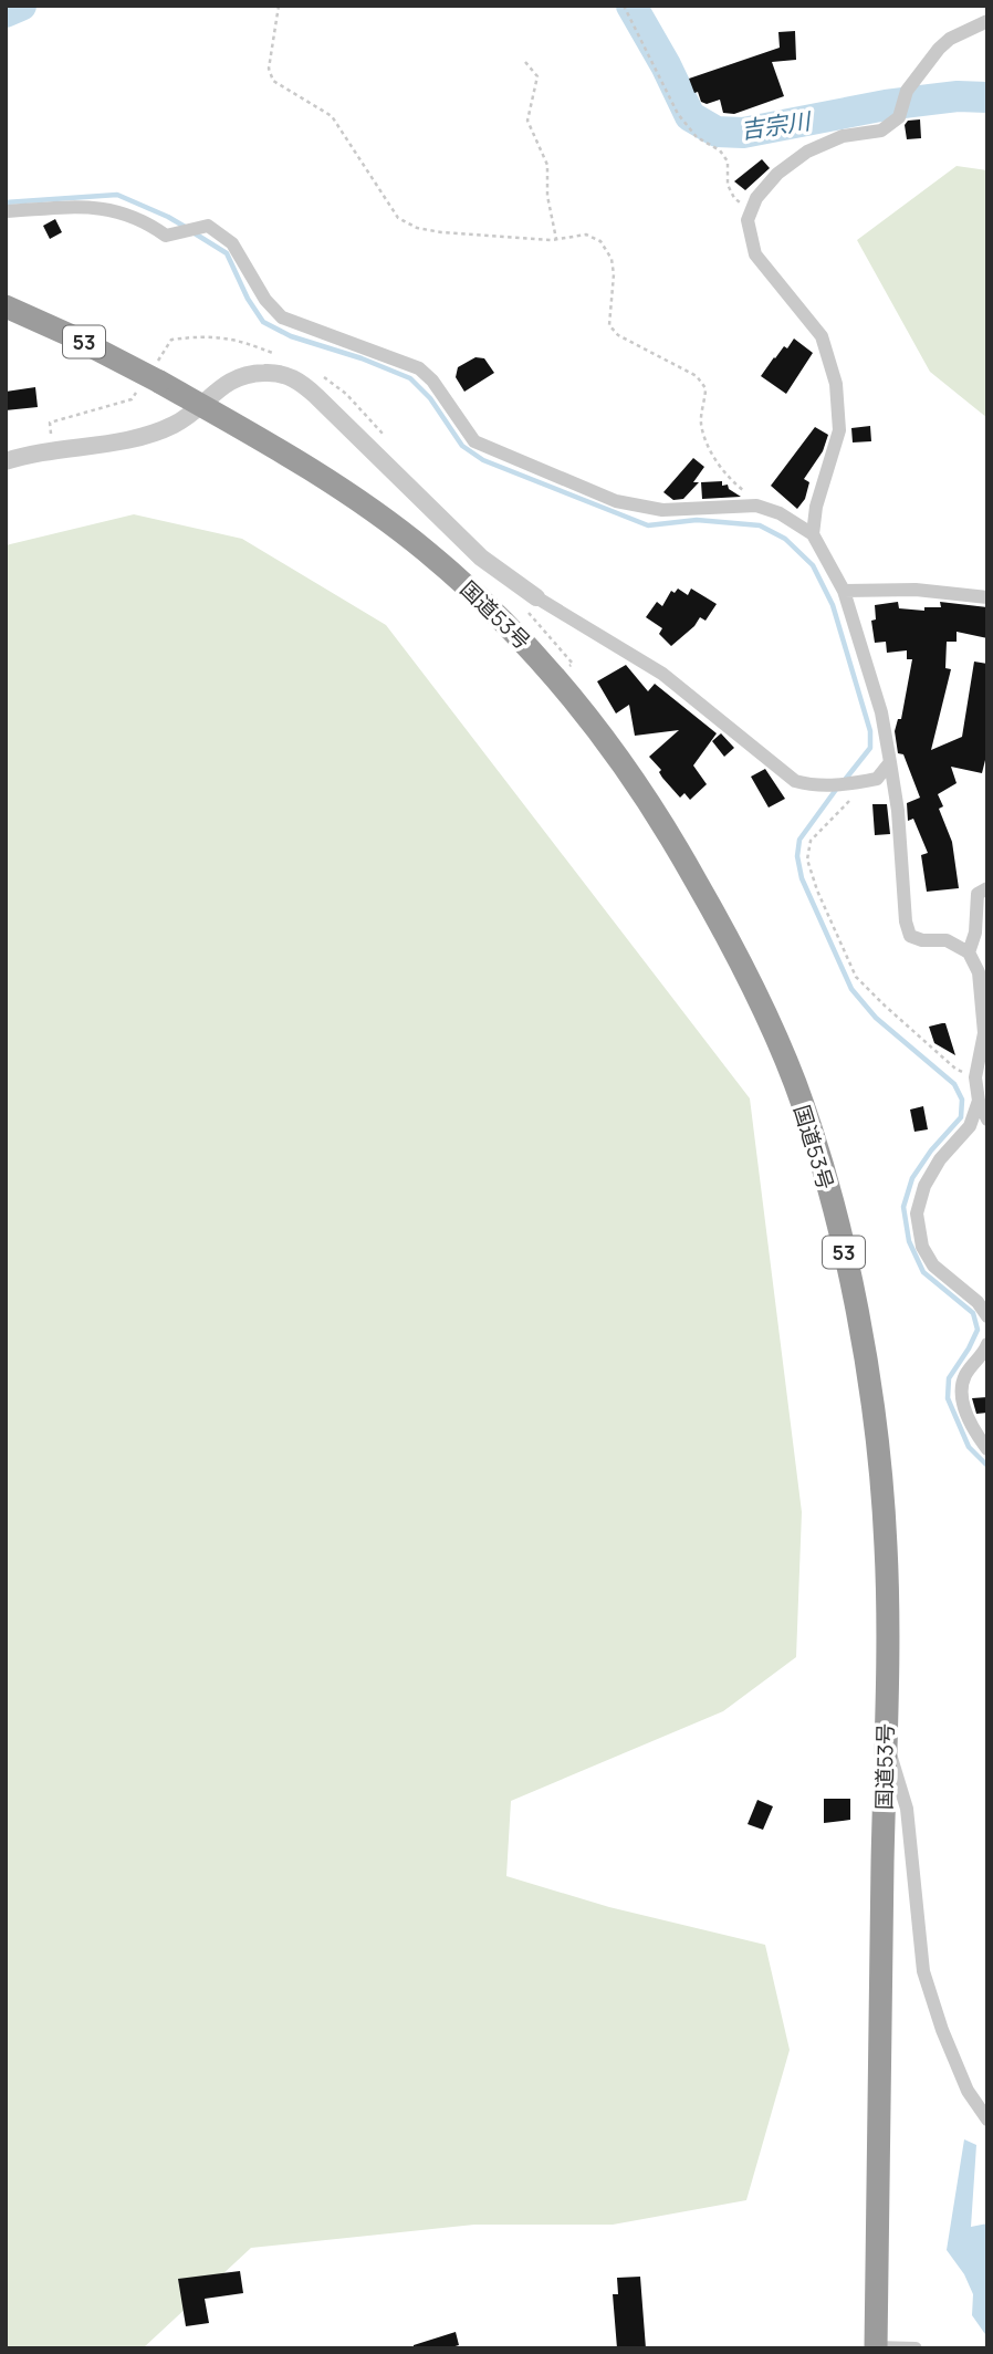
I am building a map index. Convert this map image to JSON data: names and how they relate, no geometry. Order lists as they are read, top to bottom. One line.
{"streets":{"highway":["53","国道53号"]},"water":["吉宗川"]}
